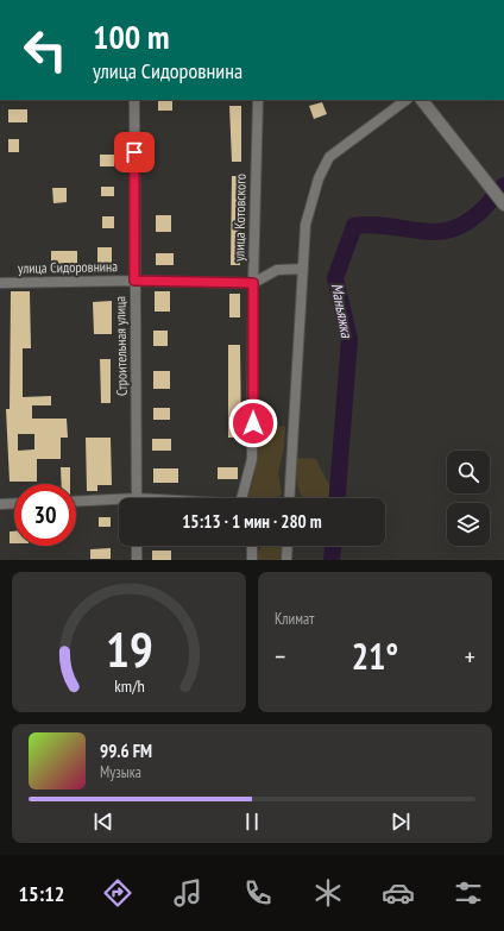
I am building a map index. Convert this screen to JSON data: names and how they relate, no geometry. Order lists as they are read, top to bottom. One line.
{"streets":{"street":["улица Котовского","улица Сидоровнина","Строительная улица"]},"crossings":[["улица Котовского","улица Сидоровнина"],["улица Сидоровнина","Строительная улица"]],"water":["Маньяжка"],"page":{"turn":["100 m","улица Сидоровнина"],"limit":"30","trip":"15:13 · 1 мин · 280 m","tile":"Климат","heat":["−","21°","+"],"song":["99.6 FM","Музыка"],"tabs":"15:12","gauge":["19","km/h"]}}
